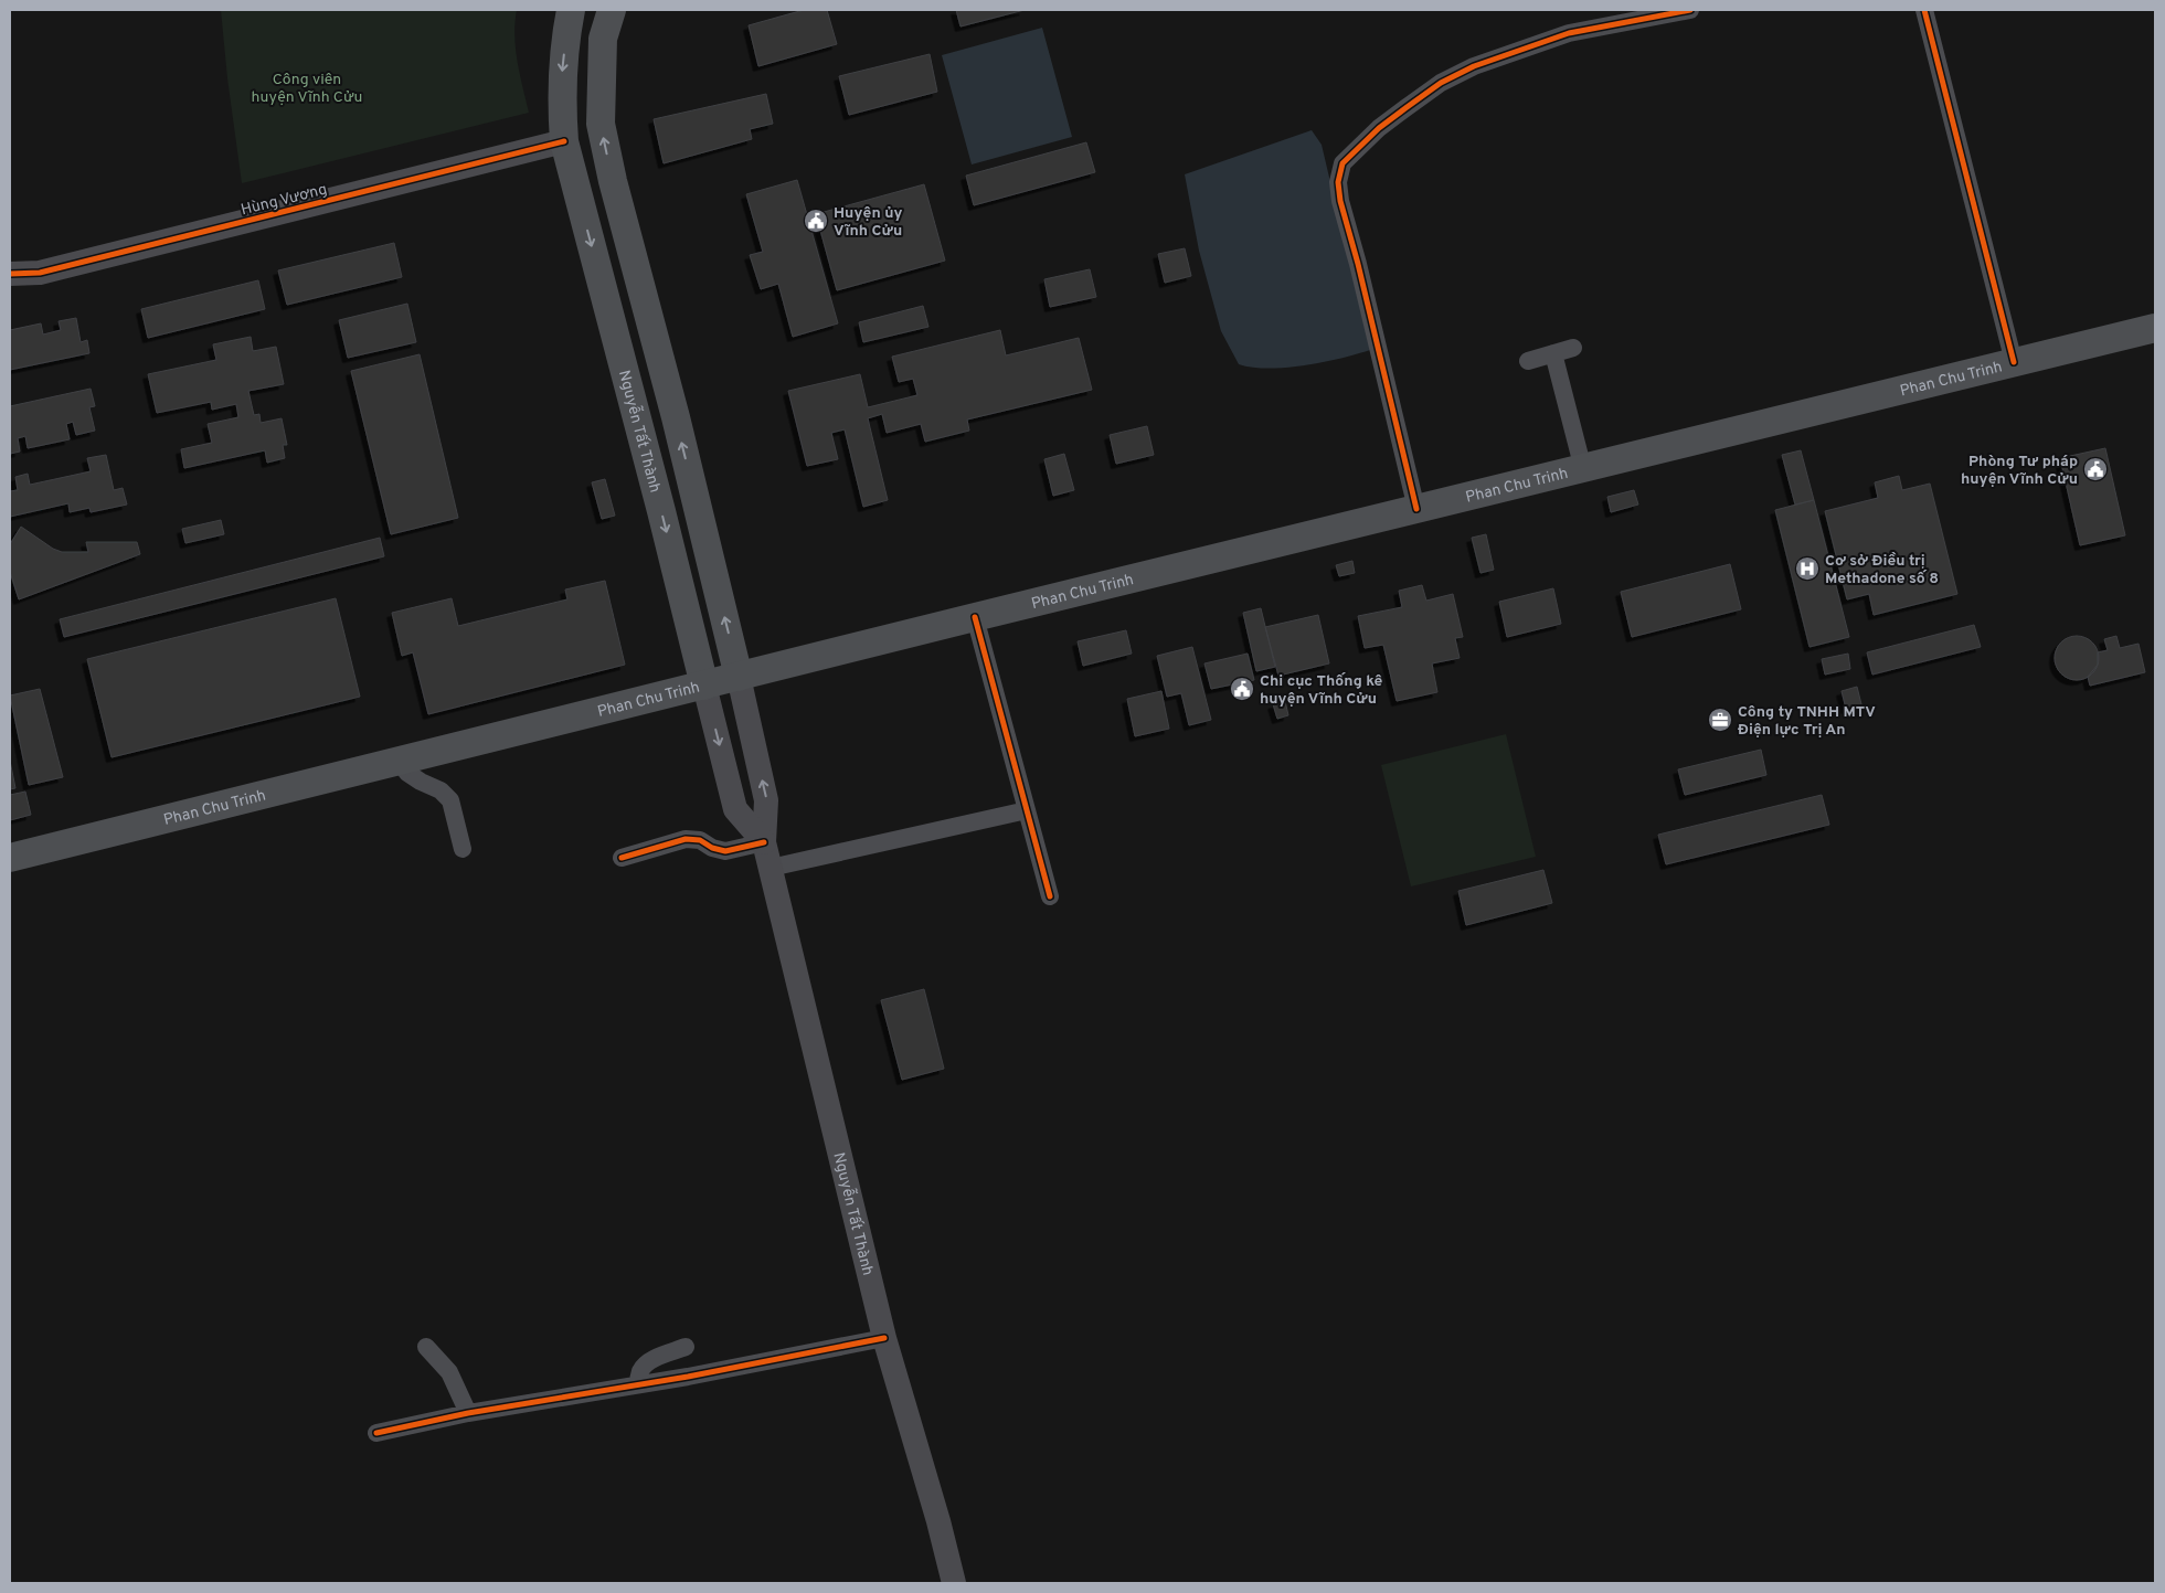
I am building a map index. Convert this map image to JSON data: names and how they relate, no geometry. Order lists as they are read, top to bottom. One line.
{"streets":{"main road":["Hùng Vương","Phan Chu Trinh","Nguyễn Tất Thành"]},"crossings":[["Hùng Vương","Nguyễn Tất Thành"],["Phan Chu Trinh","Nguyễn Tất Thành"]],"parks":["Công viên huyện Vĩnh Cửu"],"places":{"public building":["Huyện ủy Vĩnh Cửu","Phòng Tư pháp huyện Vĩnh Cửu","Chi cục Thống kê huyện Vĩnh Cửu"],"hospital":["Cơ sở Điều trị Methadone số 8"],"office":["Công ty TNHH MTV Điện lực Trị An"]}}
